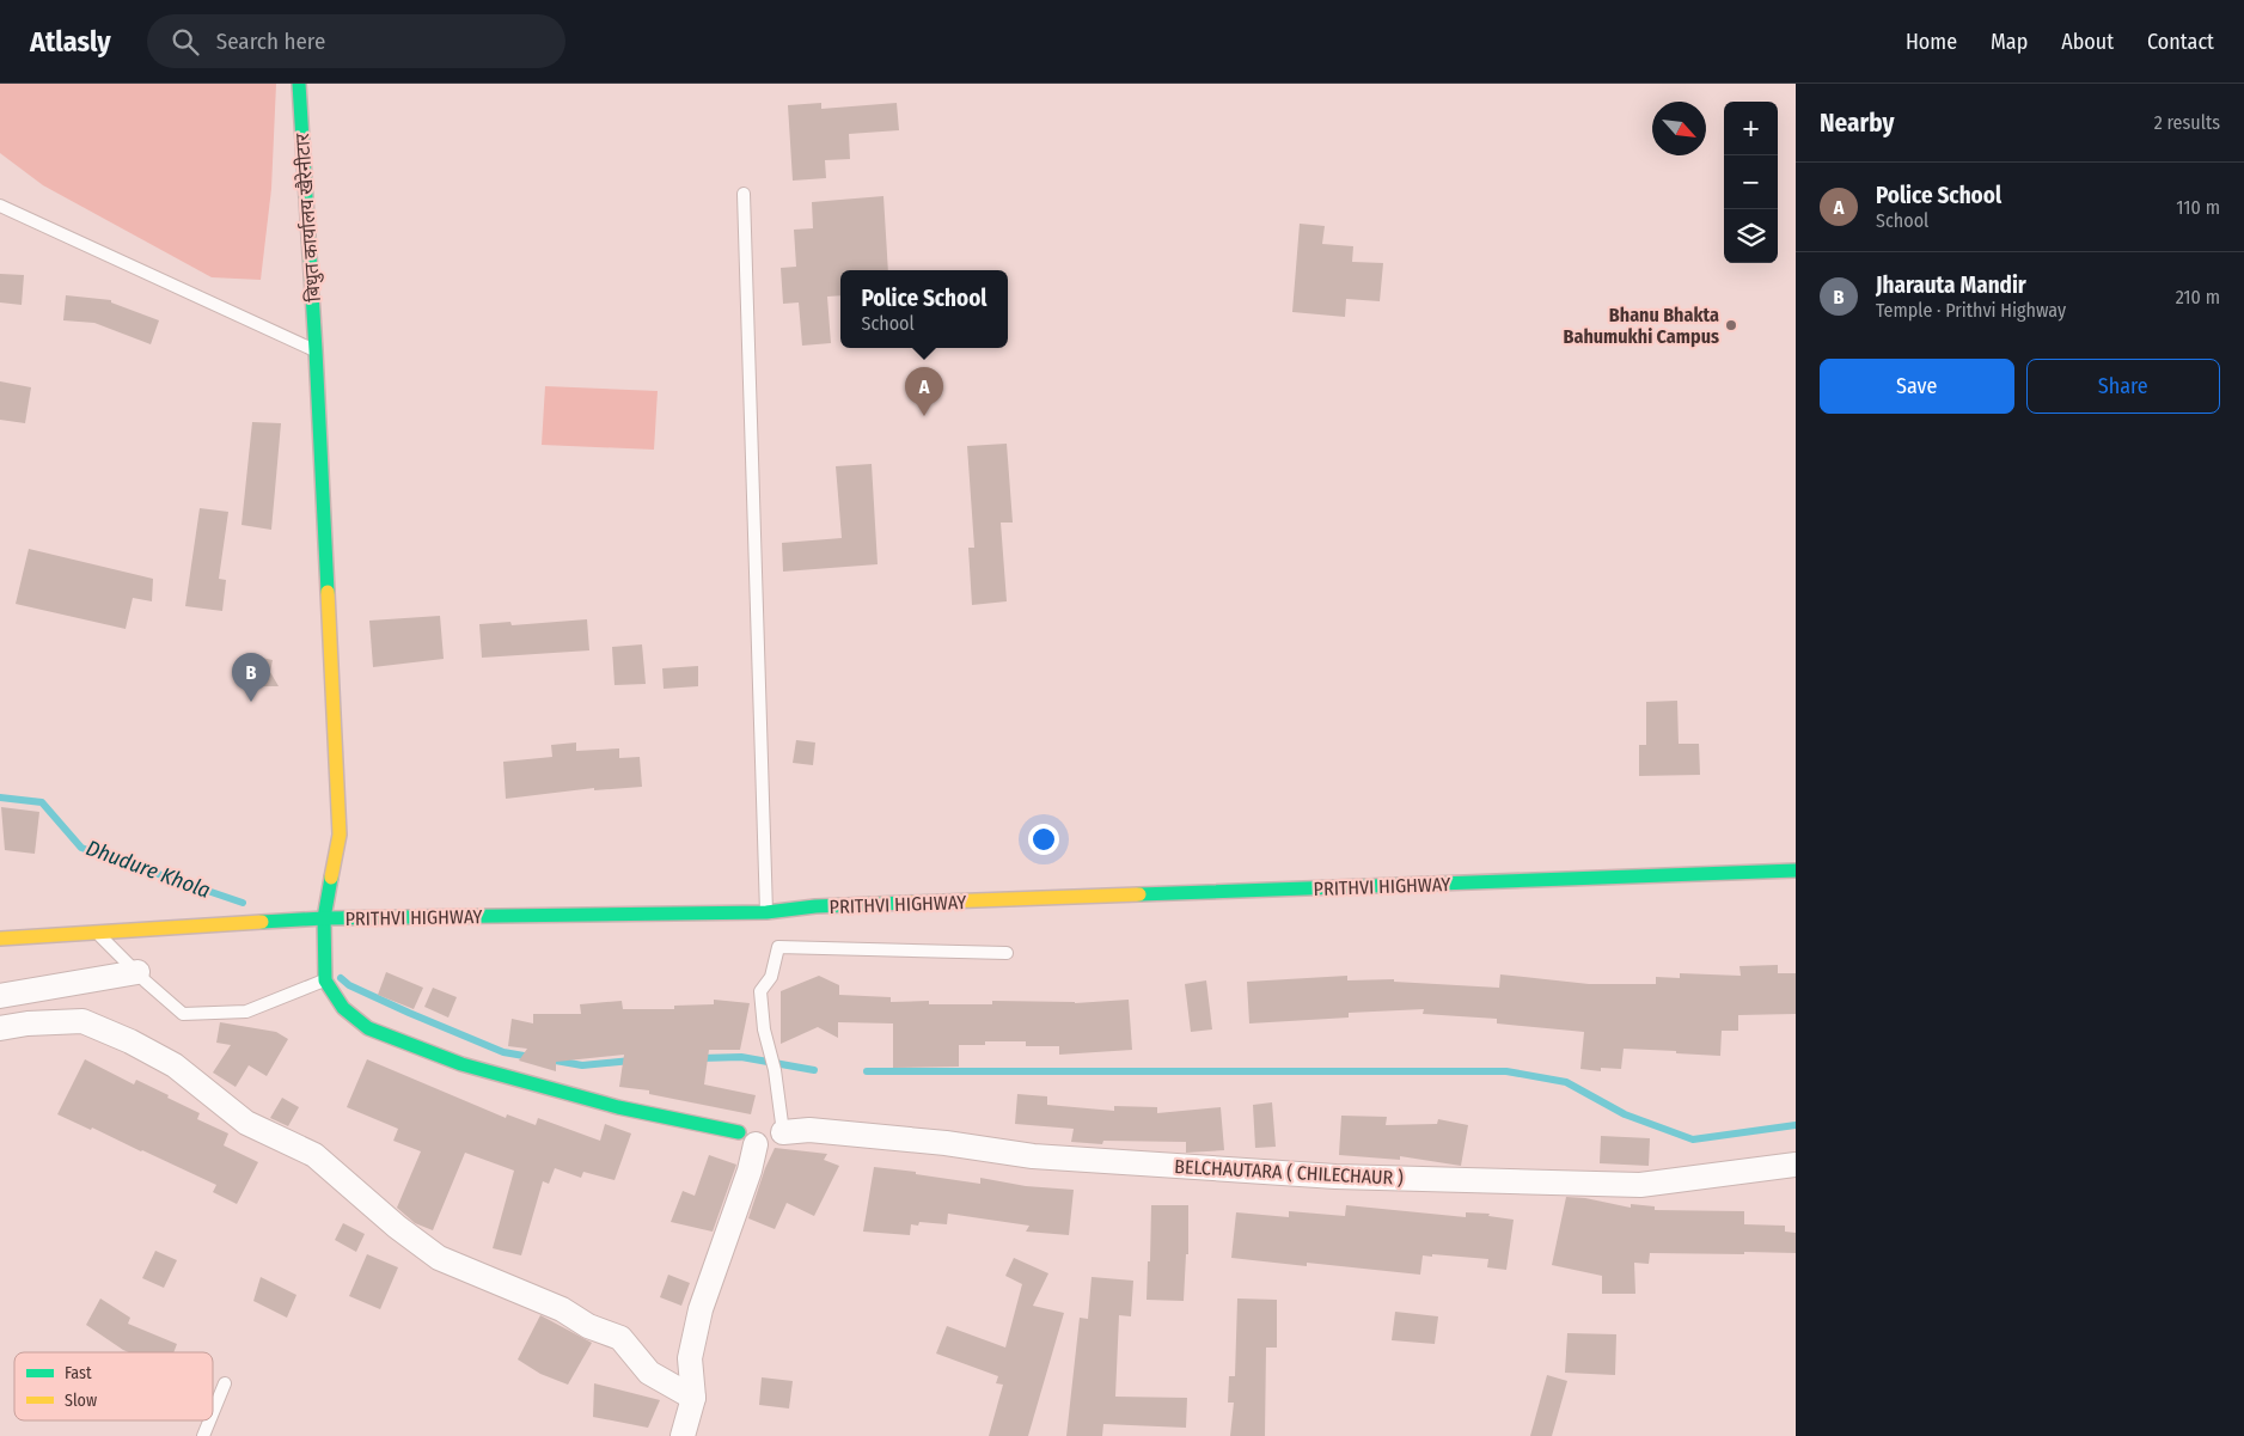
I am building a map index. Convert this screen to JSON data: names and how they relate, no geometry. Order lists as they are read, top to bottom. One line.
{"streets":{"main road":["बिधुत कार्यालय खैरेनीटार","PRITHVI HIGHWAY"],"street":["BELCHAUTARA ( CHILECHAUR )"]},"crossings":[["बिधुत कार्यालय खैरेनीटार","PRITHVI HIGHWAY"]],"water":["Dhudure Khola"],"places":["Bhanu Bhakta Bahumukhi Campus"],"legend":["Fast","Slow"],"north":"bottom right","page":{"header":"Atlasly","search":"Search here","nav":["Home","Map","About","Contact"],"heading":["Nearby","2 results"],"map_buttons":["+","−"],"list":[{"mark":"A","name":"Police School","note":"School","value":"110 m"},{"mark":"B","name":"Jharauta Mandir","note":"Temple · Prithvi Highway","value":"210 m"}],"popup":["Police School","School"],"buttons":["Save","Share"],"pins":["A","B"]}}
